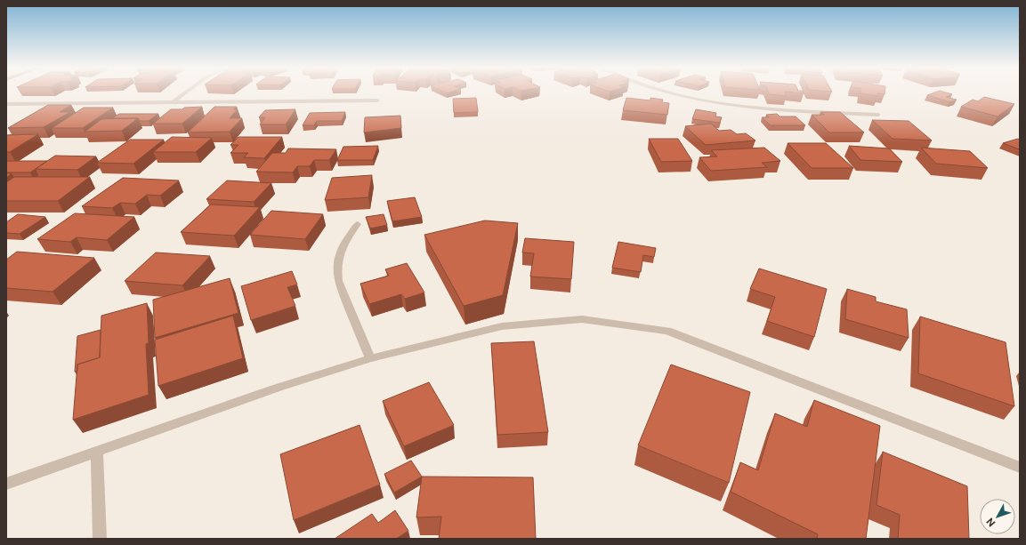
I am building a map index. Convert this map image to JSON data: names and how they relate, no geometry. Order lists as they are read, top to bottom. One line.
{"north":"bottom left"}
